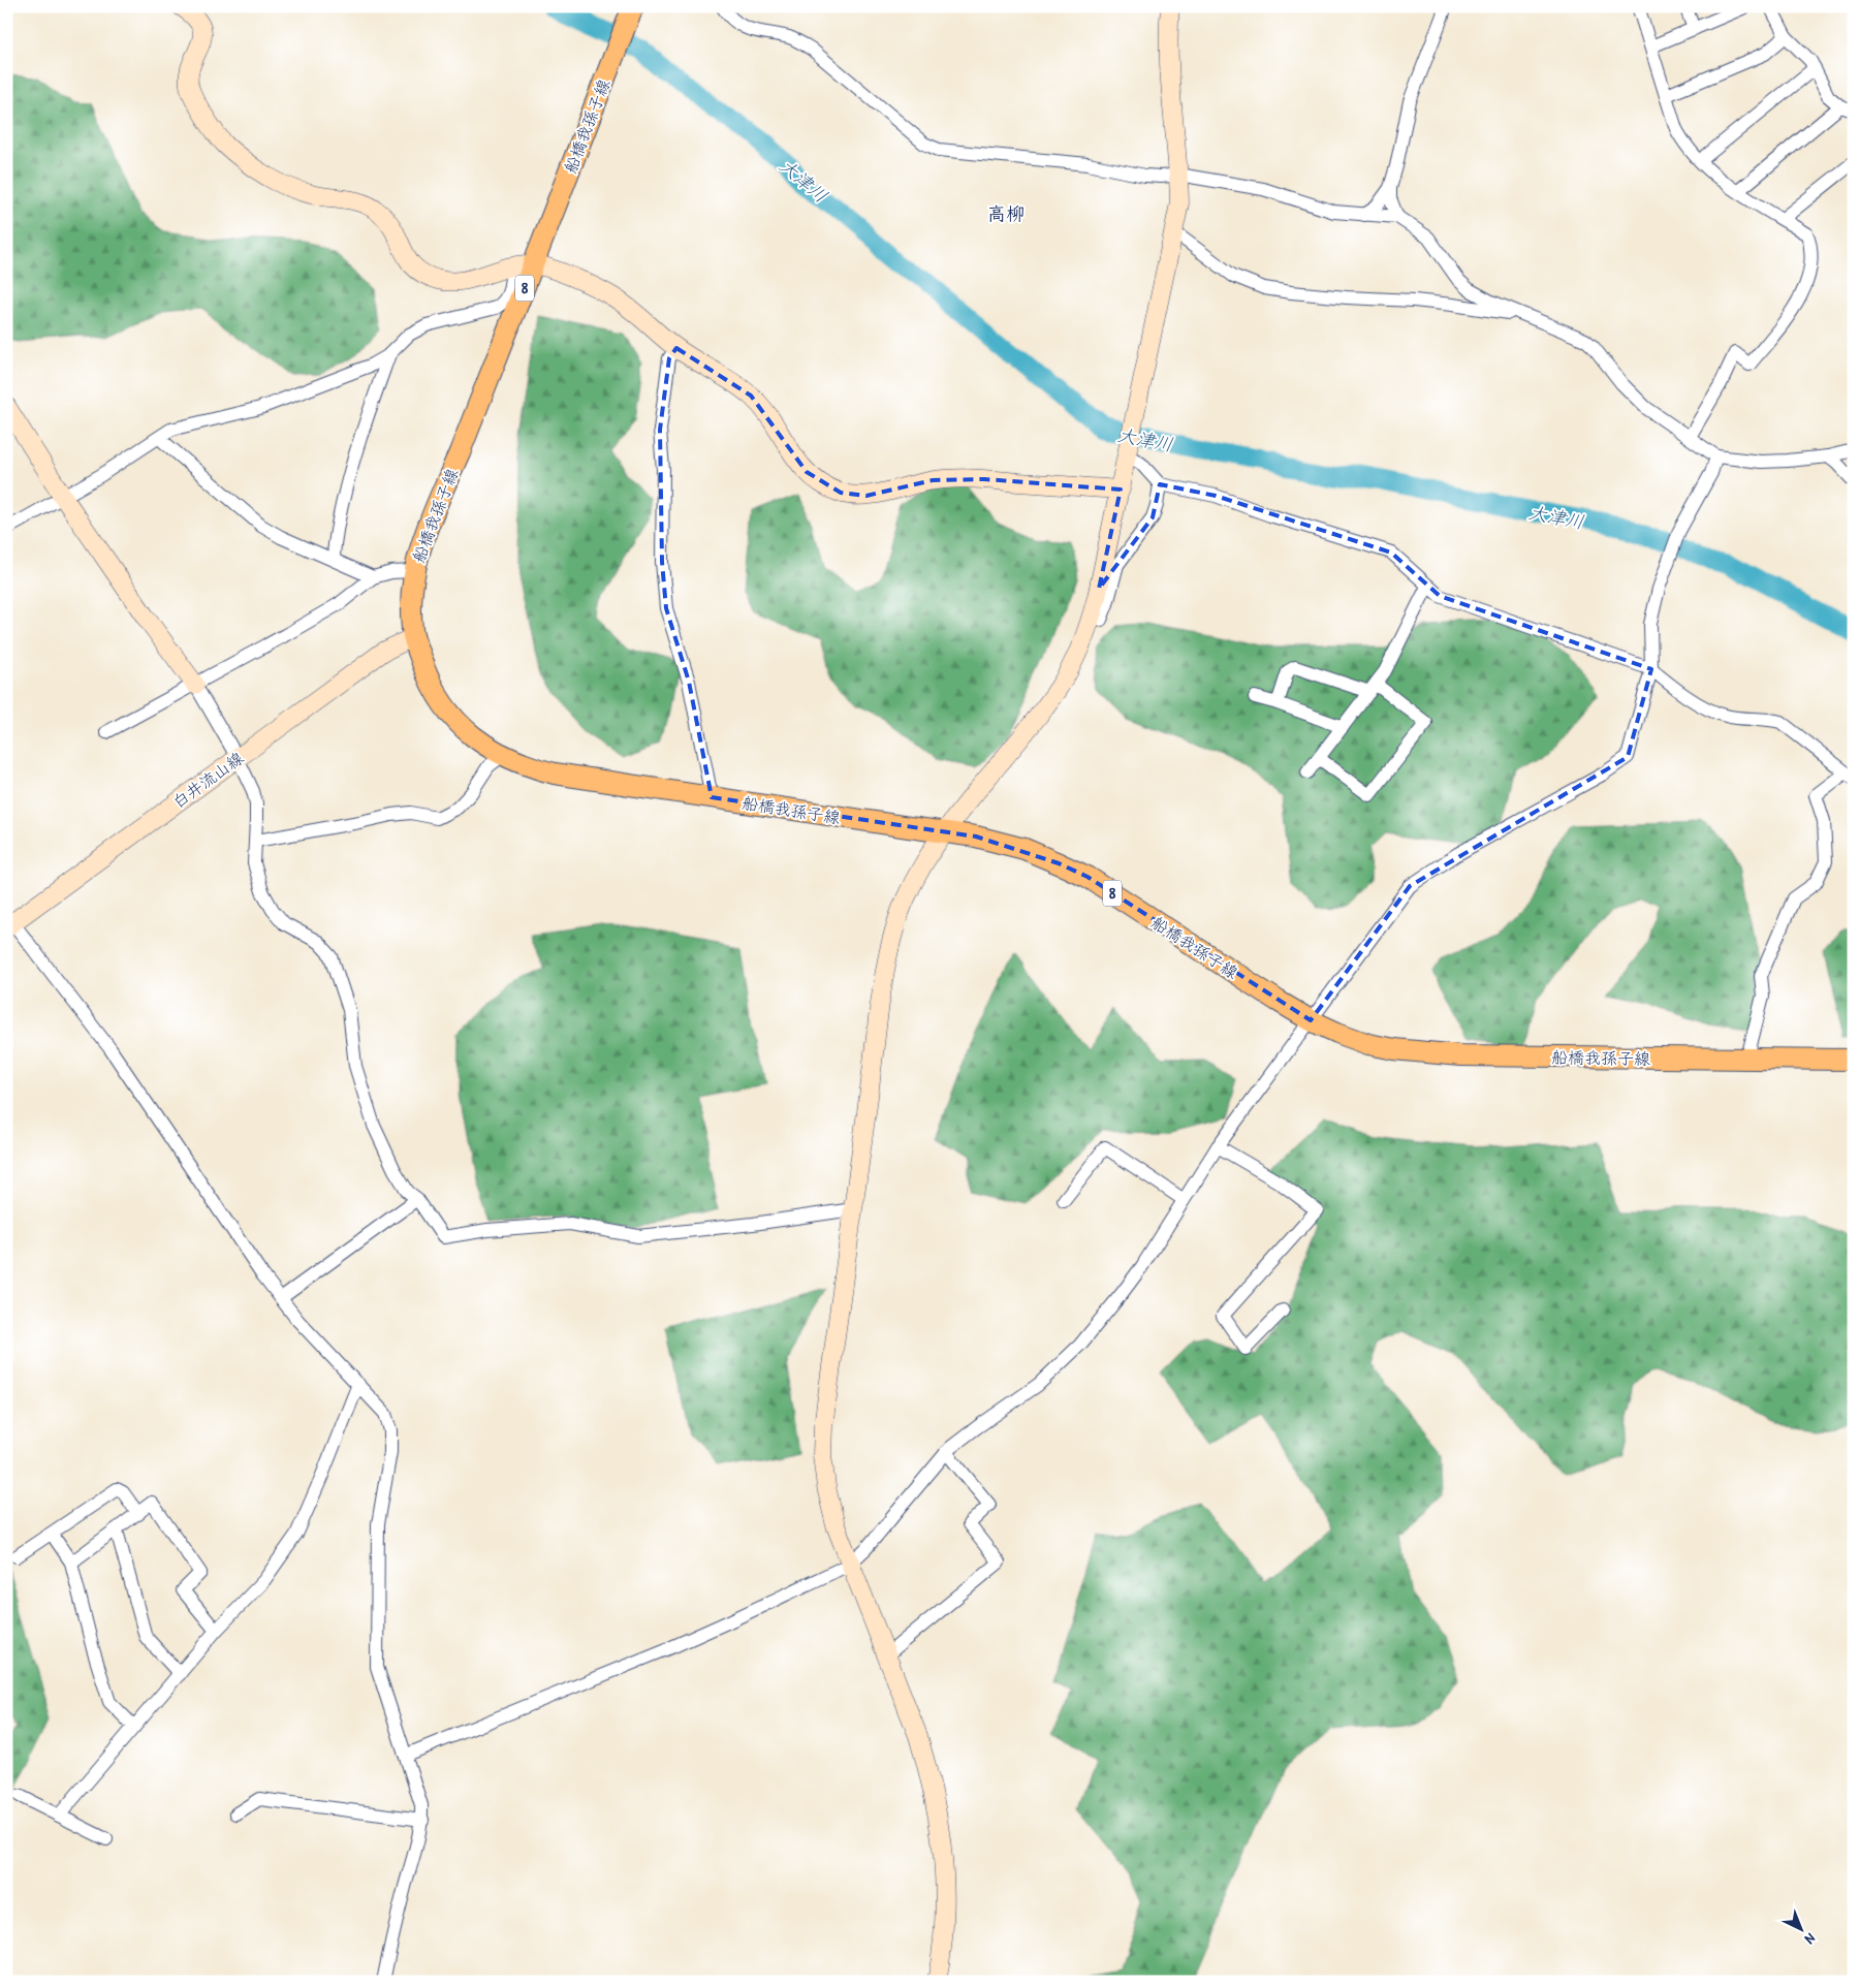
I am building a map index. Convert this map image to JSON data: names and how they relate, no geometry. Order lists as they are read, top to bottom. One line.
{"streets":{"main road":["船橋我孫子線","8"],"street":["白井流山線"]},"crossings":[["船橋我孫子線","白井流山線"]],"districts":["高柳"],"water":["大津川"],"north":"bottom right"}
